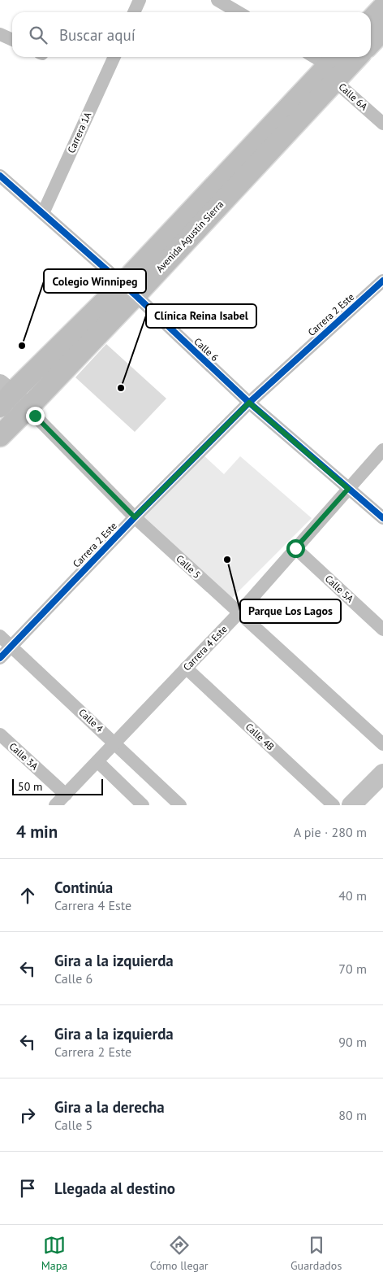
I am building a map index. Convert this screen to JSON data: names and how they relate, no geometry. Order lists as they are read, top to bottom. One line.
{"streets":{"main road":["Avenida Agustín Sierra","Calle 5"],"street":["Calle 6A","Carrera 1A","Carrera 2 Este","Calle 6","Calle 5A","Carrera 4 Este","Calle 4","Calle 4B","Calle 3A"]},"crossings":[["Calle 6A","Avenida Agustín Sierra"],["Carrera 1A","Calle 6"],["Avenida Agustín Sierra","Calle 6"],["Avenida Agustín Sierra","Calle 5"],["Carrera 2 Este","Calle 6"],["Carrera 2 Este","Calle 5"],["Carrera 2 Este","Calle 4"],["Calle 6","Carrera 4 Este"],["Calle 5","Carrera 4 Este"],["Calle 5A","Carrera 4 Este"],["Carrera 4 Este","Calle 4"],["Carrera 4 Este","Calle 4B"],["Carrera 4 Este","Calle 3A"]],"places":["Colegio Winnipeg","Clínica Reina Isabel","Parque Los Lagos"],"scale_bar":"50 m","page":{"search":"Buscar aquí","scale":"50 m","heading":["4 min","A pie · 280 m"],"list":[["Continúa","Carrera 4 Este","40 m"],["Gira a la izquierda","Calle 6","70 m"],["Gira a la izquierda","Carrera 2 Este","90 m"],["Gira a la derecha","Calle 5","80 m"],"Llegada al destino"],"nav":["Mapa","Cómo llegar","Guardados"]}}
